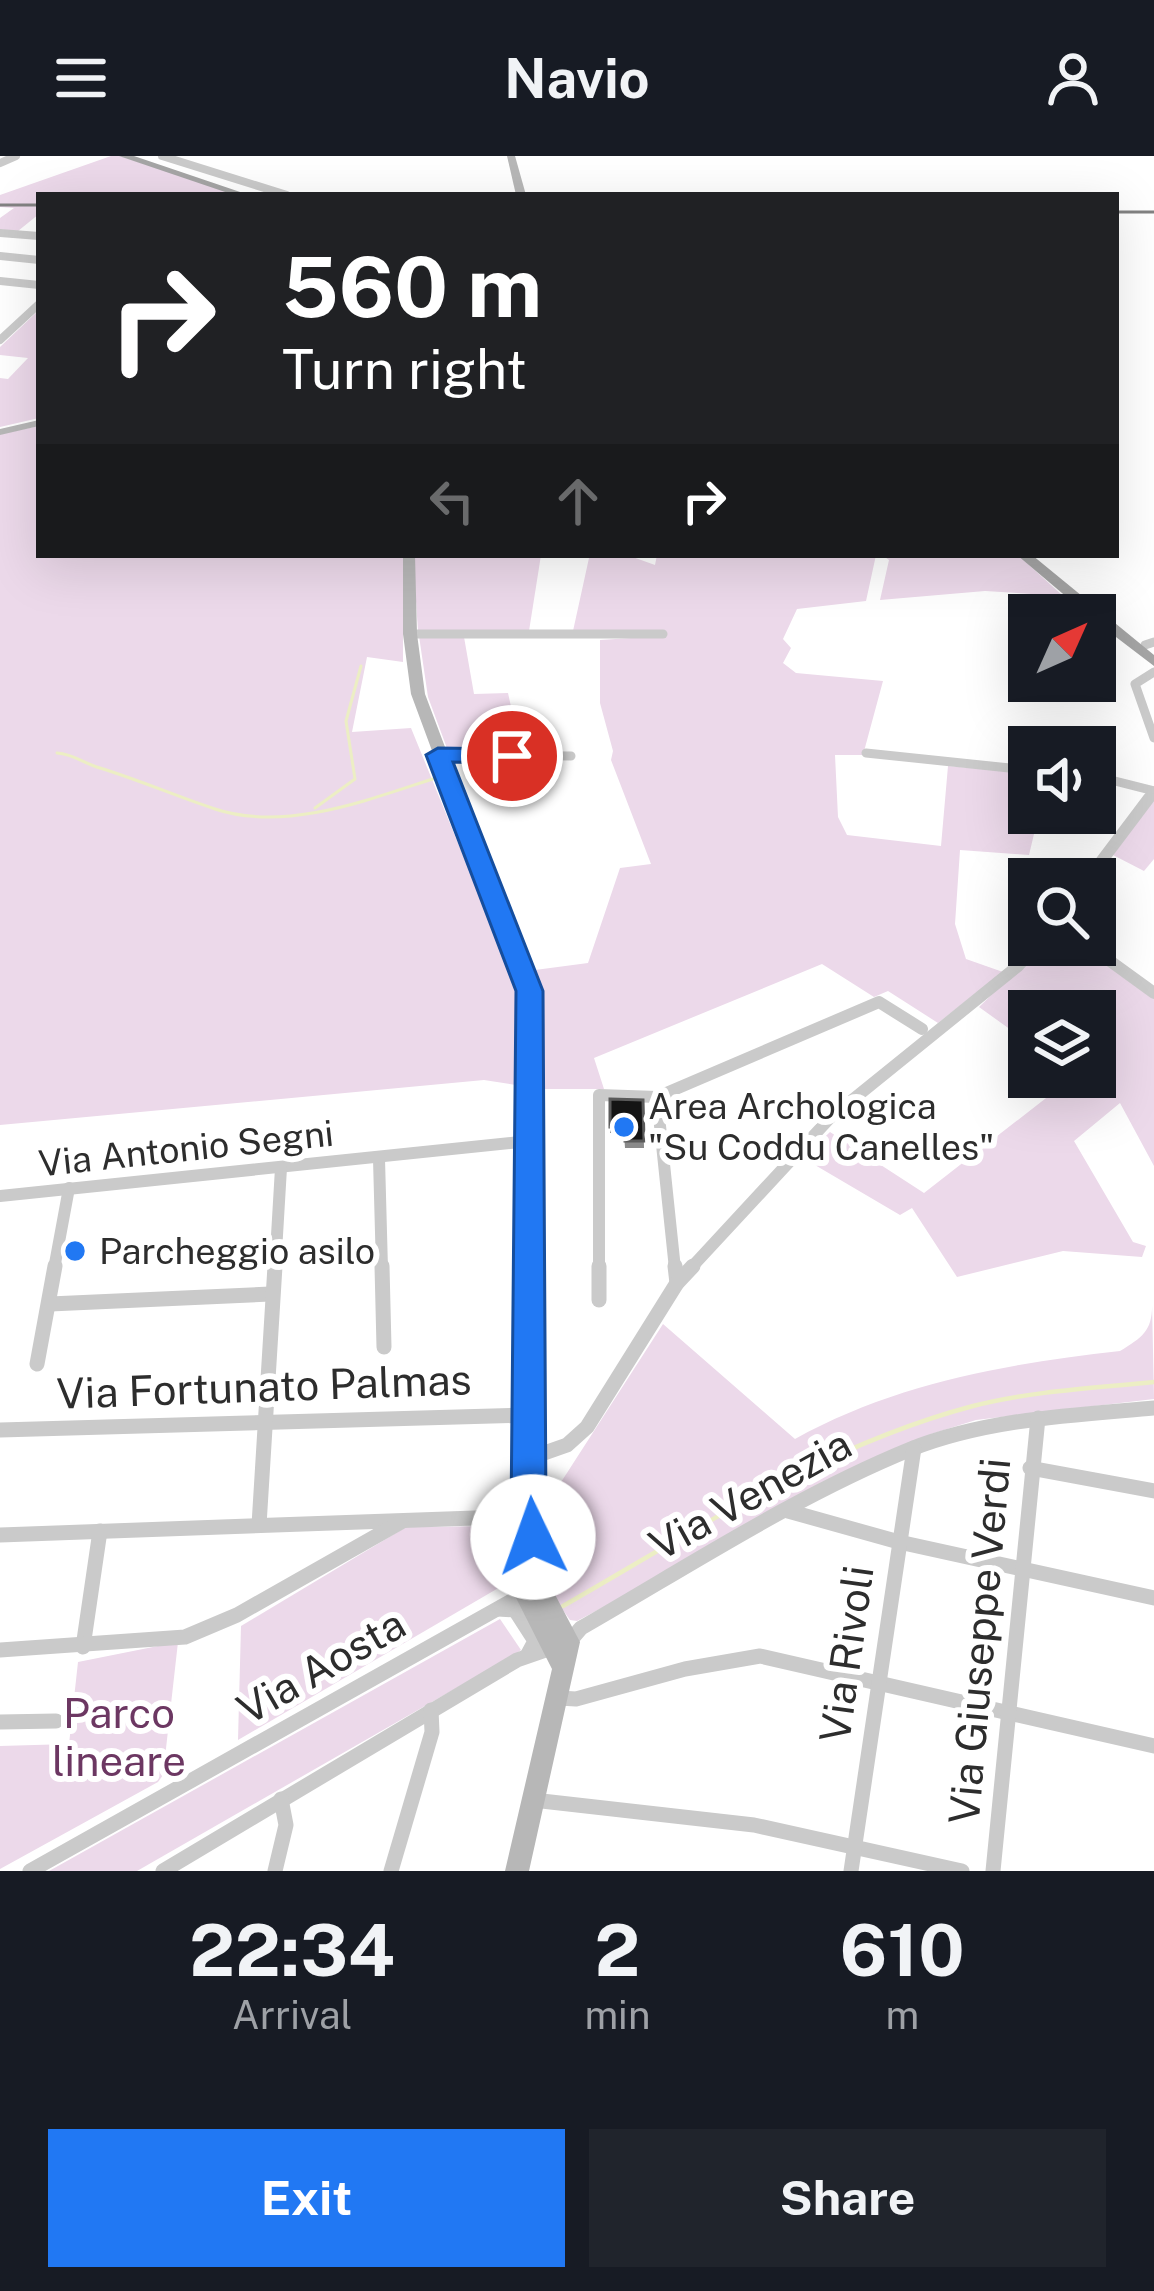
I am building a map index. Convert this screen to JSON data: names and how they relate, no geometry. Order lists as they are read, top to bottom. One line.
{"streets":{"street":["Via Antonio Segni","Via Fortunato Palmas","Via Venezia","Via Giuseppe Verdi","Via Rivoli","Via Aosta"]},"crossings":[["Via Venezia","Via Giuseppe Verdi"],["Via Venezia","Via Rivoli"]],"parks":["Parco lineare"],"places":["Area Archologica \"Su Coddu Canelles\"","Parcheggio asilo"],"north":"top right","page":{"header":"Navio","turn":["560 m","Turn right"],"eta":["22:34","Arrival","2","min","610","m"],"buttons":["Exit","Share"]}}
